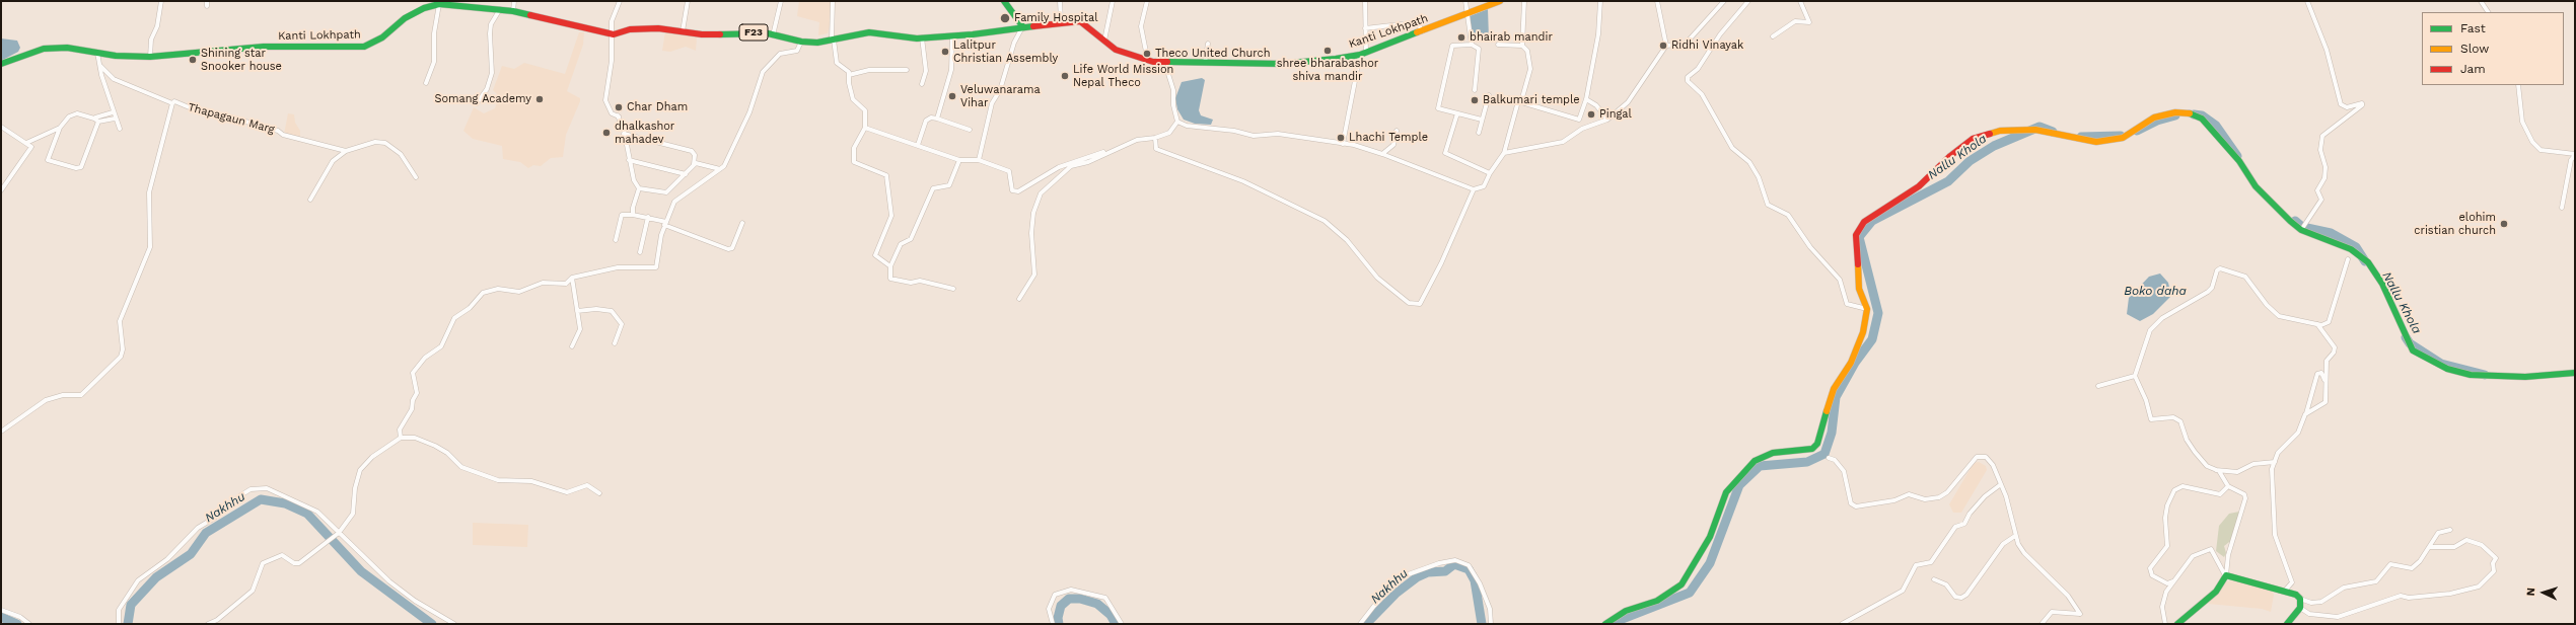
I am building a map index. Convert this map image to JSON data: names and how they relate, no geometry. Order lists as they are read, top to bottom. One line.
{"streets":{"main road":["Kanti Lokhpath","F23"],"street":["Thapagaun Marg"]},"water":["Nallu Khola","Boko daha","Nakhhu"],"places":["Family Hospital","bhairab mandir","Ridhi Vinayak","shree bharabashor shiva mandir","Lalitpur Christian Assembly","Theco United Church","Shining star Snooker house","Life World Mission Nepal Theco","Veluwanarama Vihar","Somang Academy","Balkumari temple","Char Dham","Pingal","dhalkashor mahadev","Lhachi Temple","elohim cristian church"],"legend":["Fast","Slow","Jam"],"north":"left"}
